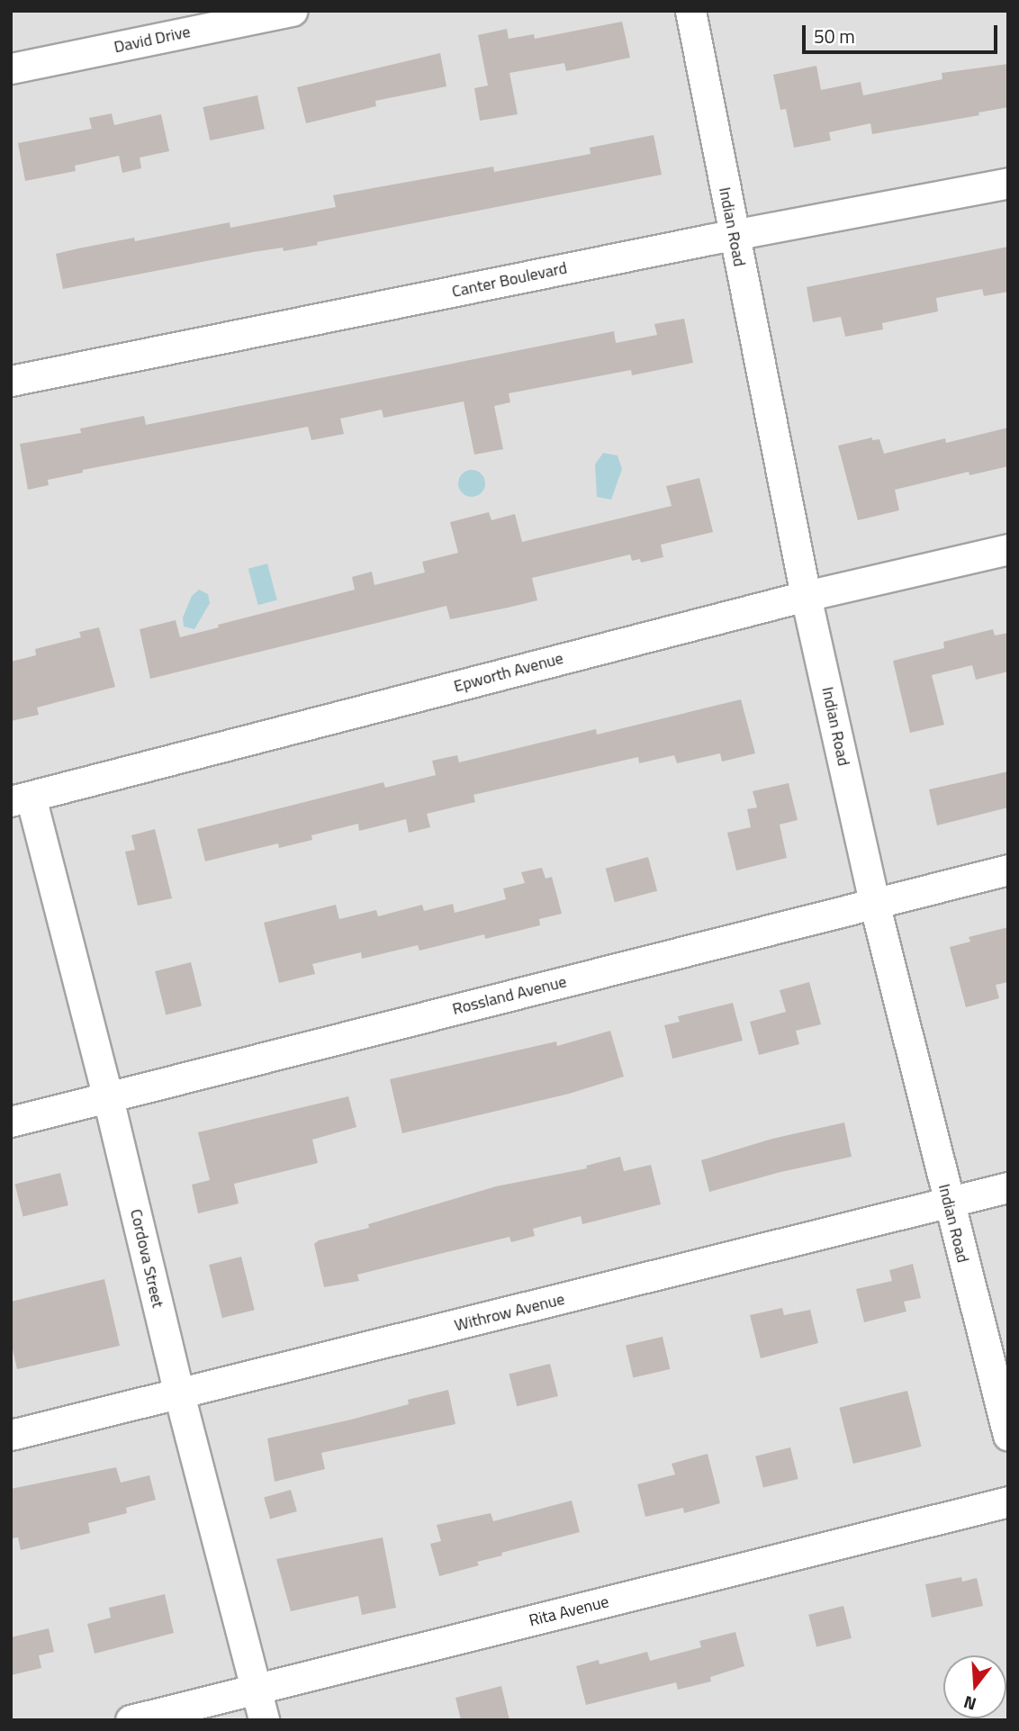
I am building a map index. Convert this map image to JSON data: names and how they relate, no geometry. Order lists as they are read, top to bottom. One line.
{"streets":{"street":["David Drive","Indian Road","Canter Boulevard","Epworth Avenue","Rossland Avenue","Cordova Street","Withrow Avenue","Rita Avenue"]},"crossings":[["Indian Road","Canter Boulevard"],["Indian Road","Epworth Avenue"],["Indian Road","Rossland Avenue"],["Indian Road","Withrow Avenue"],["Epworth Avenue","Cordova Street"],["Rossland Avenue","Cordova Street"],["Cordova Street","Withrow Avenue"],["Cordova Street","Rita Avenue"]],"scale_bar":"50 m","north":"bottom"}
